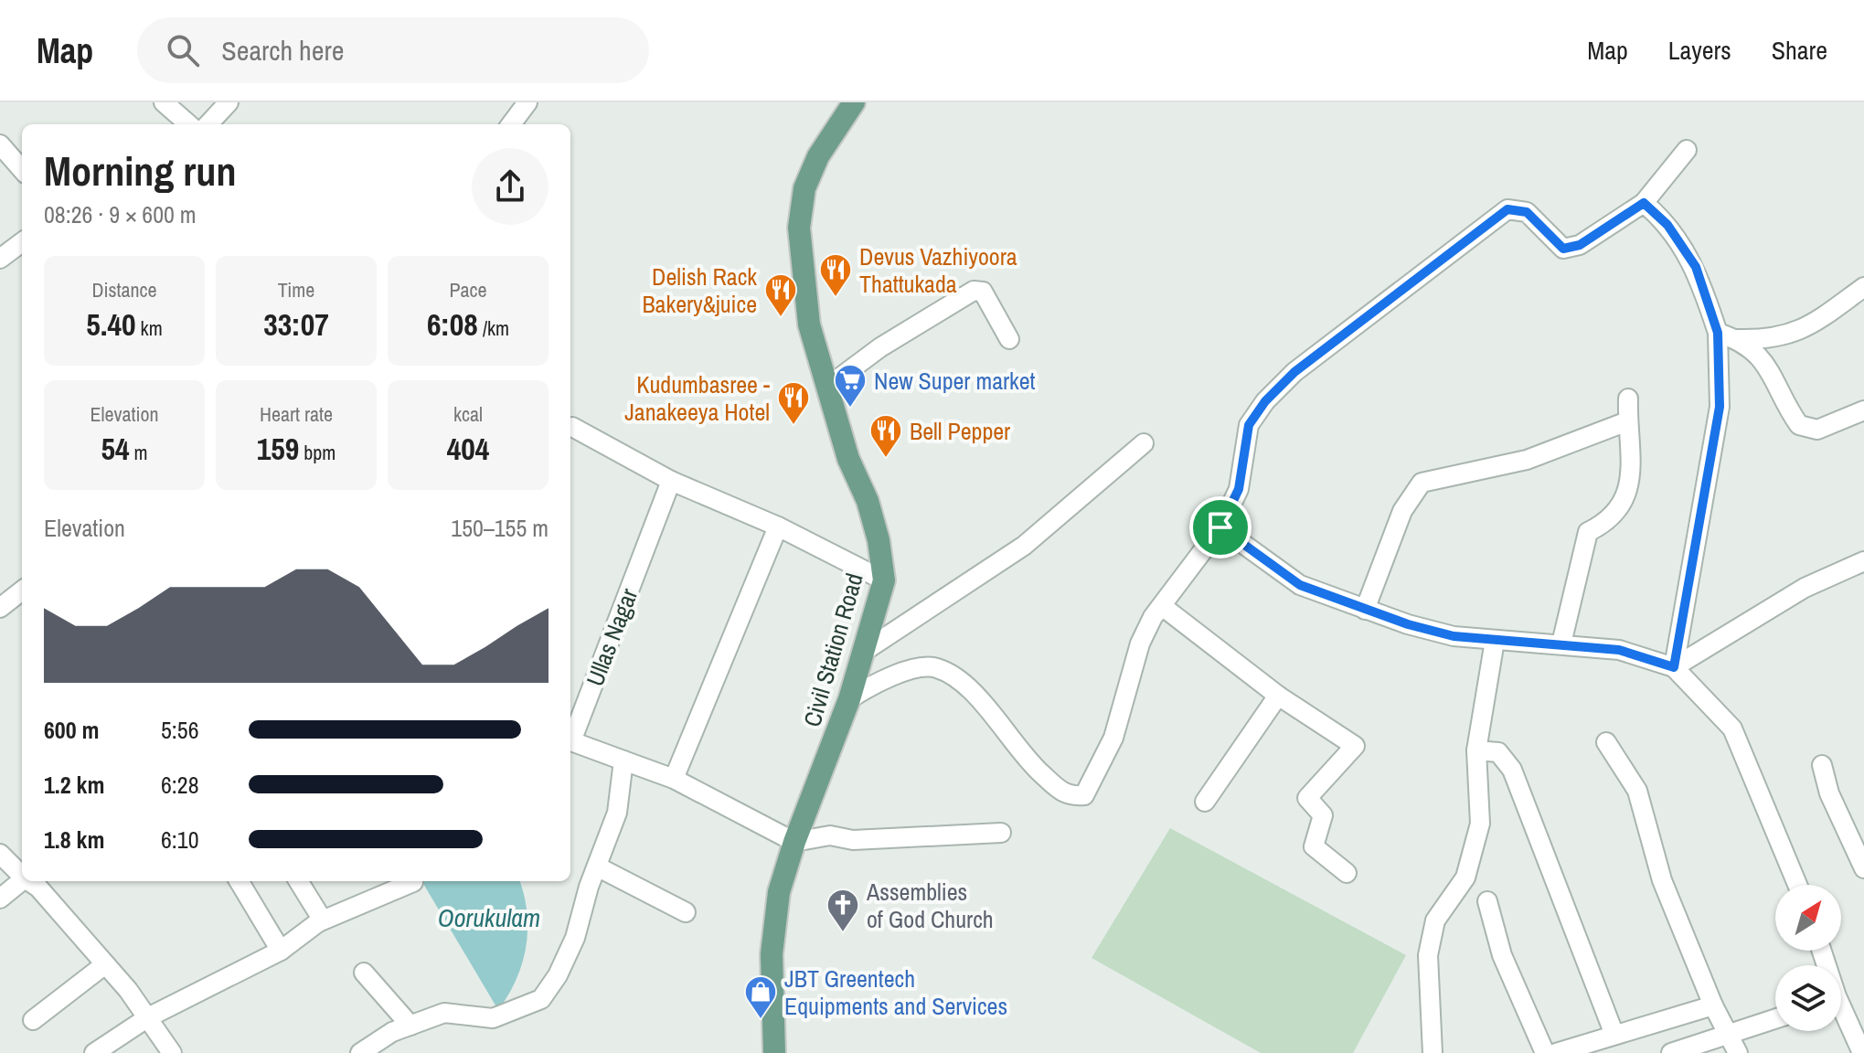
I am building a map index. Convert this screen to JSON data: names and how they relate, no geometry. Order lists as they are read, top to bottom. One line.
{"streets":{"main road":["Civil Station Road"],"street":["Ullas Nagar"]},"crossings":[["Ullas Nagar","Civil Station Road"]],"water":["Oorukulam"],"places":{"restaurant":["Devus Vazhiyoora Thattukada","Delish Rack Bakery&juice","Kudumbasree - Janakeeya Hotel","Bell Pepper"],"supermarket":["New Super market"],"church":["Assemblies of God Church"],"shop":["JBT Greentech Equipments and Services"]},"north":"top right","page":{"header":"Map","search":"Search here","nav":["Map","Layers","Share"],"heading":["Morning run","08:26 · 9 × 600 m"],"stats":[["Distance","5.40 km"],["Time","33:07"],["Pace","6:08 /km"],["Elevation","54 m"],["Heart rate","159 bpm"],["kcal","404"]],"chart":["Elevation","150–155 m"],"list":[{"name":"600 m","note":"5:56"},{"name":"1.2 km","note":"6:28"},{"name":"1.8 km","note":"6:10"}]}}
